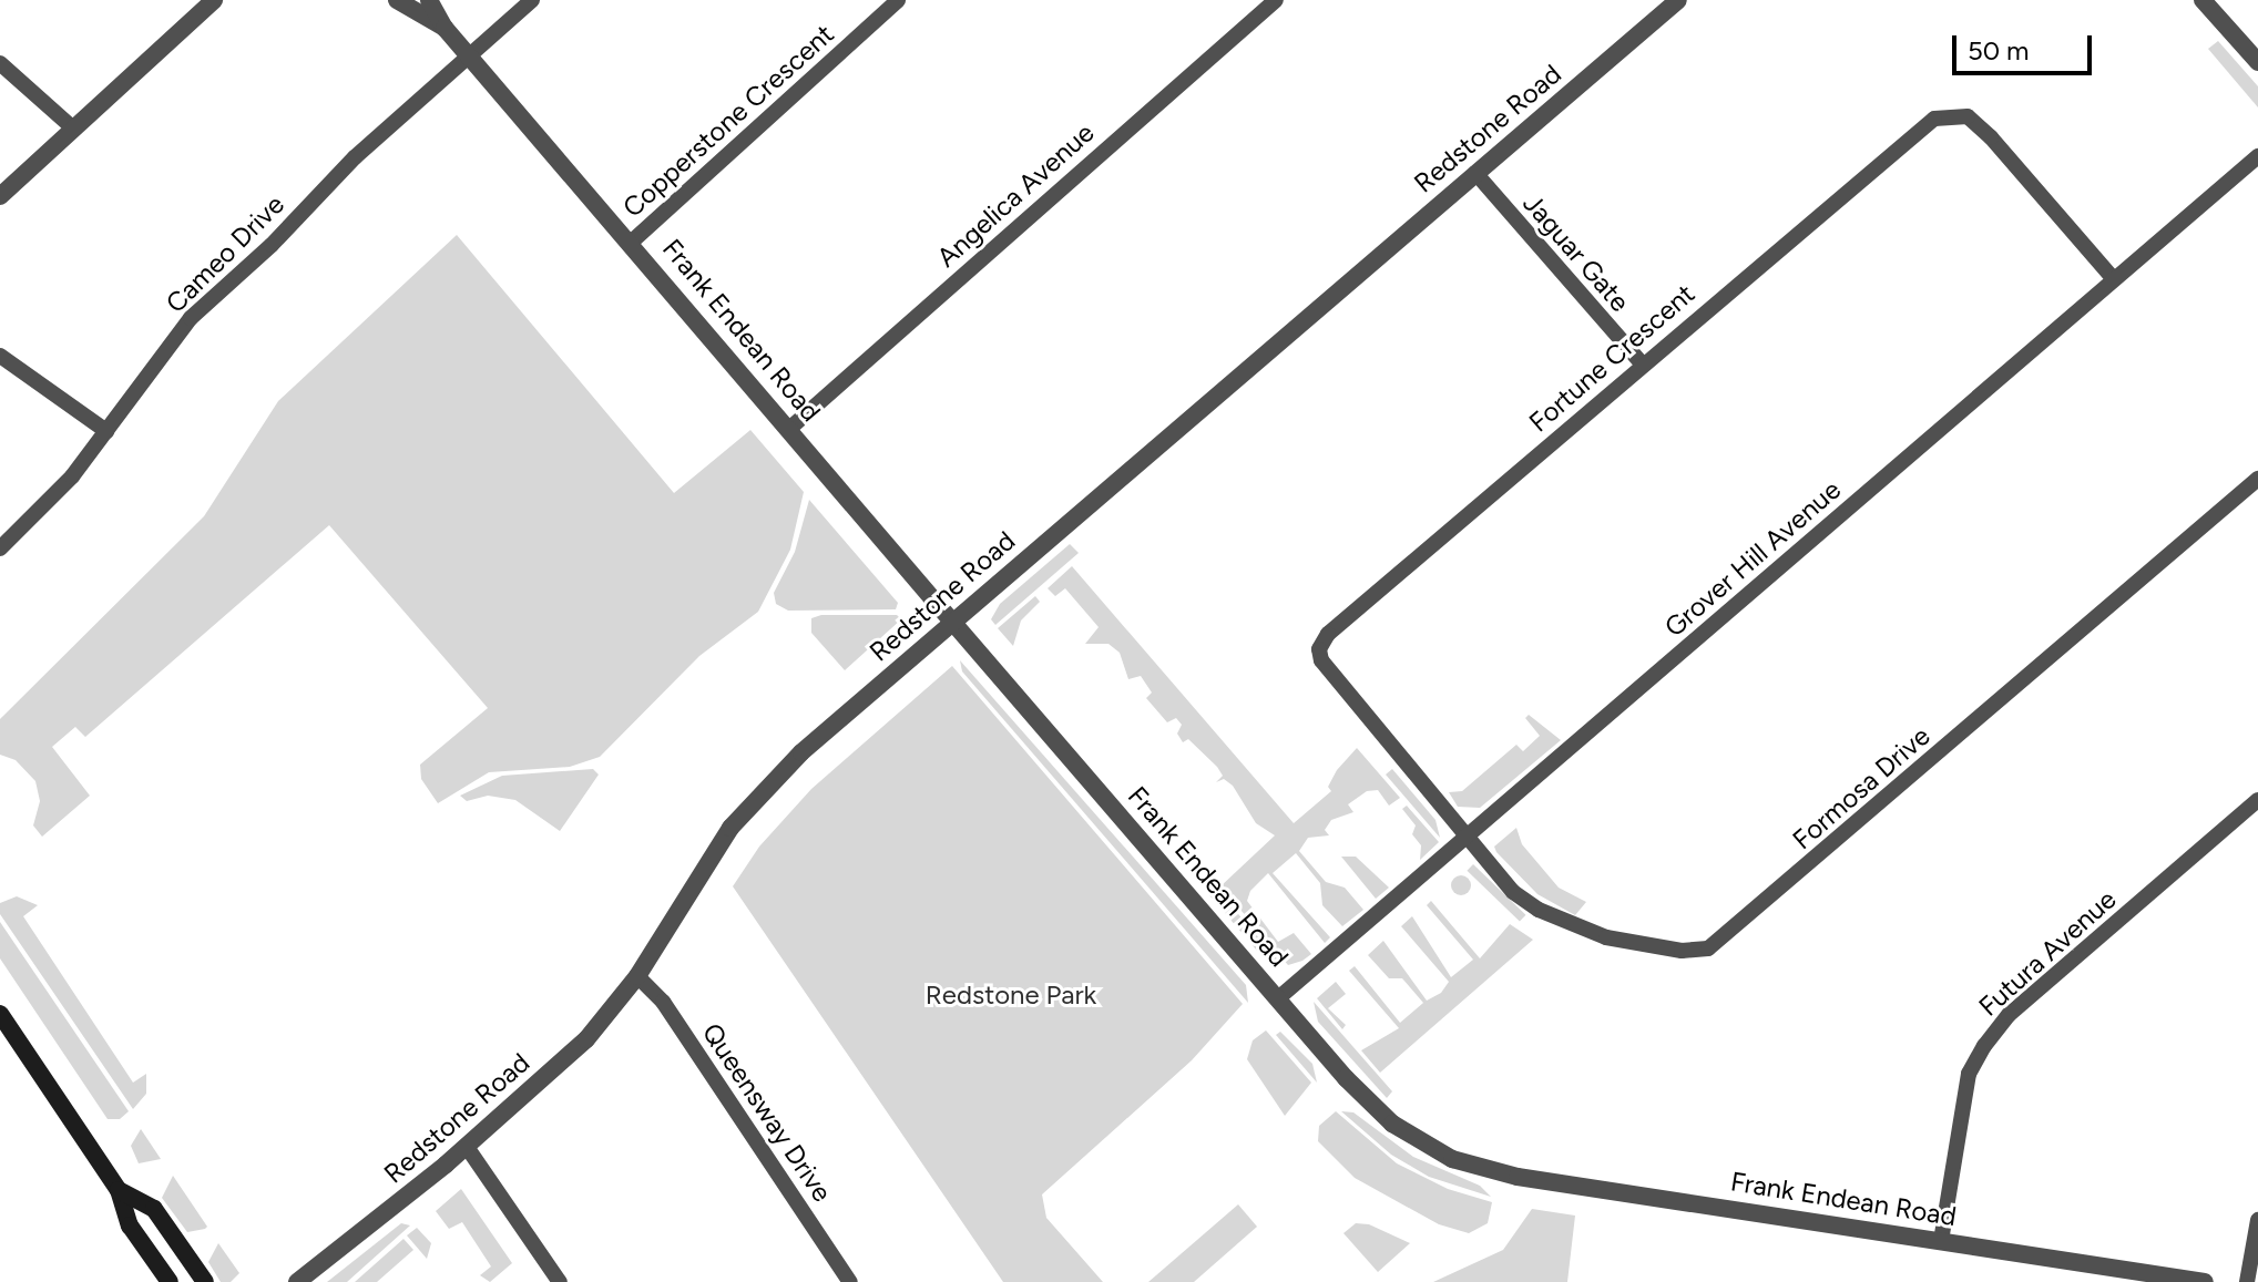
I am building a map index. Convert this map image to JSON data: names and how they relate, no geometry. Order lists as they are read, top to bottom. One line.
{"streets":{"street":["Copperstone Crescent","Redstone Road","Angelica Avenue","Jaguar Gate","Cameo Drive","Frank Endean Road","Fortune Crescent","Grover Hill Avenue","Formosa Drive","Futura Avenue","Queensway Drive"]},"crossings":[["Copperstone Crescent","Frank Endean Road"],["Redstone Road","Jaguar Gate"],["Redstone Road","Frank Endean Road"],["Redstone Road","Queensway Drive"],["Angelica Avenue","Frank Endean Road"],["Jaguar Gate","Fortune Crescent"],["Cameo Drive","Frank Endean Road"],["Frank Endean Road","Grover Hill Avenue"],["Frank Endean Road","Futura Avenue"],["Fortune Crescent","Grover Hill Avenue"],["Fortune Crescent","Formosa Drive"],["Grover Hill Avenue","Formosa Drive"]],"parks":["Redstone Park"],"scale_bar":"50 m"}
